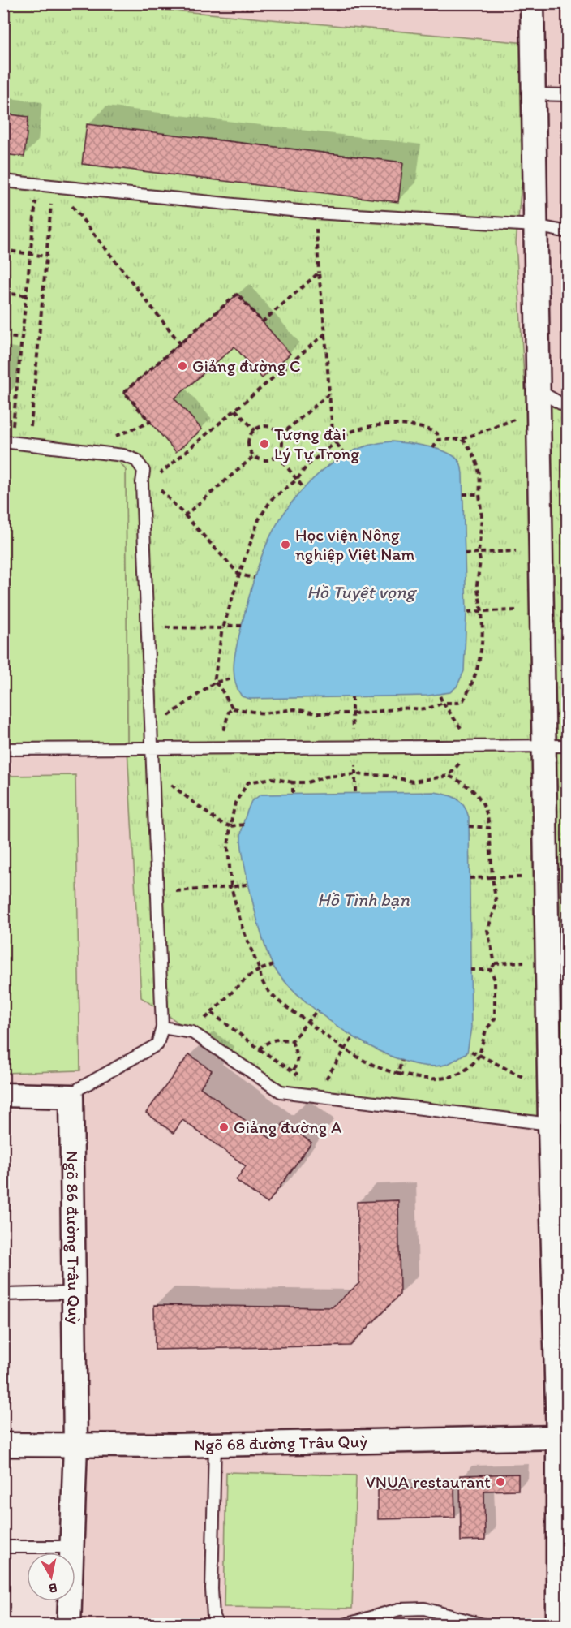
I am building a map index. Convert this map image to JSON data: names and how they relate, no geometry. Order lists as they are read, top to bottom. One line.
{"streets":{"street":["Ngõ 86 đường Trâu Quỳ","Ngõ 68 đường Trâu Quỳ"]},"crossings":[["Ngõ 86 đường Trâu Quỳ","Ngõ 68 đường Trâu Quỳ"]],"water":["Hồ Tuyệt vọng","Hồ Tình bạn"],"places":["Giảng đường C","Tượng đài Lý Tự Trọng","Học viện Nông nghiệp Việt Nam","Giảng đường A","VNUA restaurant"],"north":"bottom"}
